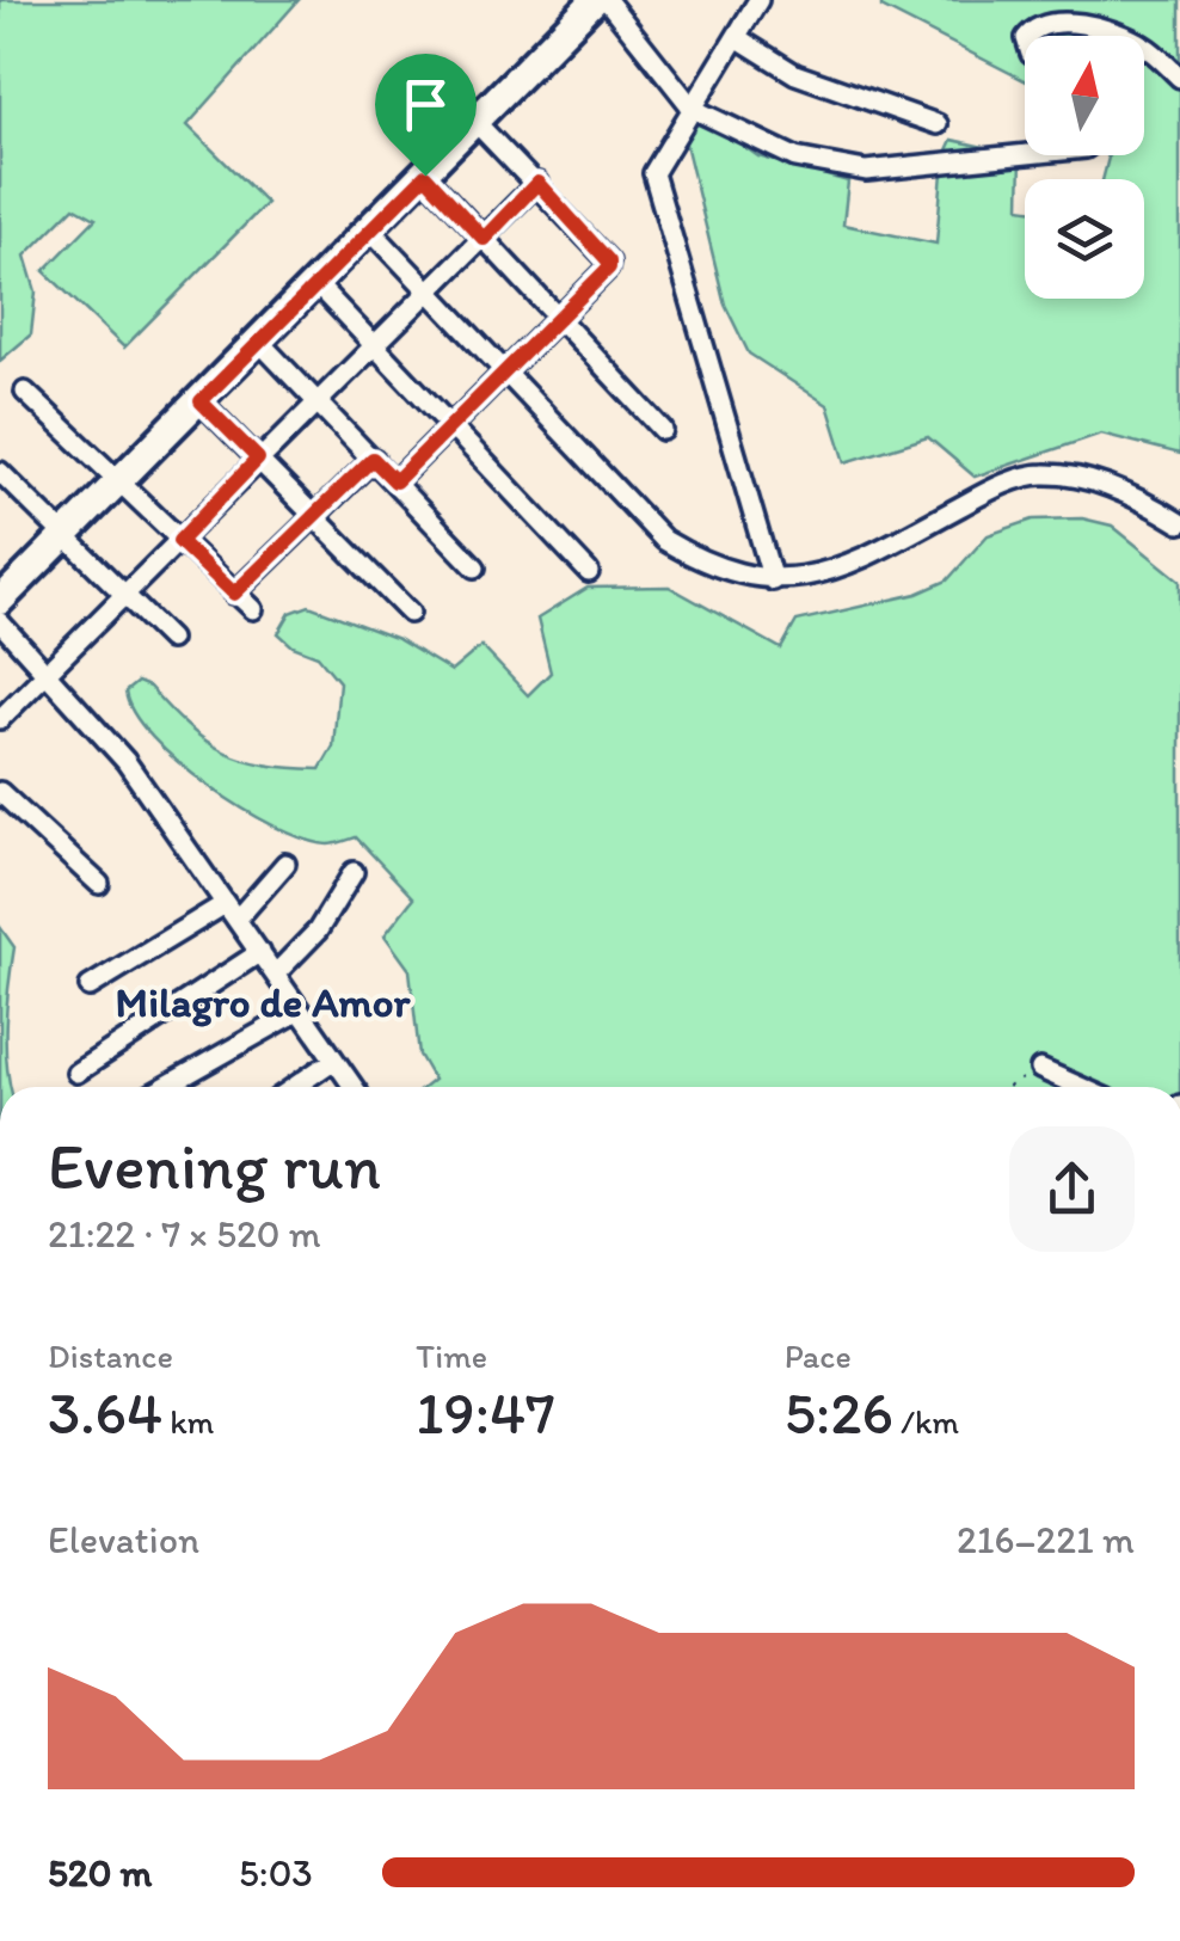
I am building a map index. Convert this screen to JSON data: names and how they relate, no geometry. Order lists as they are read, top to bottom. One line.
{"districts":["Milagro de Amor"],"north":"top","page":{"heading":["Evening run","21:22 · 7 × 520 m"],"stats":[["Distance","3.64 km"],["Time","19:47"],["Pace","5:26 /km"]],"chart":["Elevation","216–221 m"],"list":[{"name":"520 m","note":"5:03"}]}}
